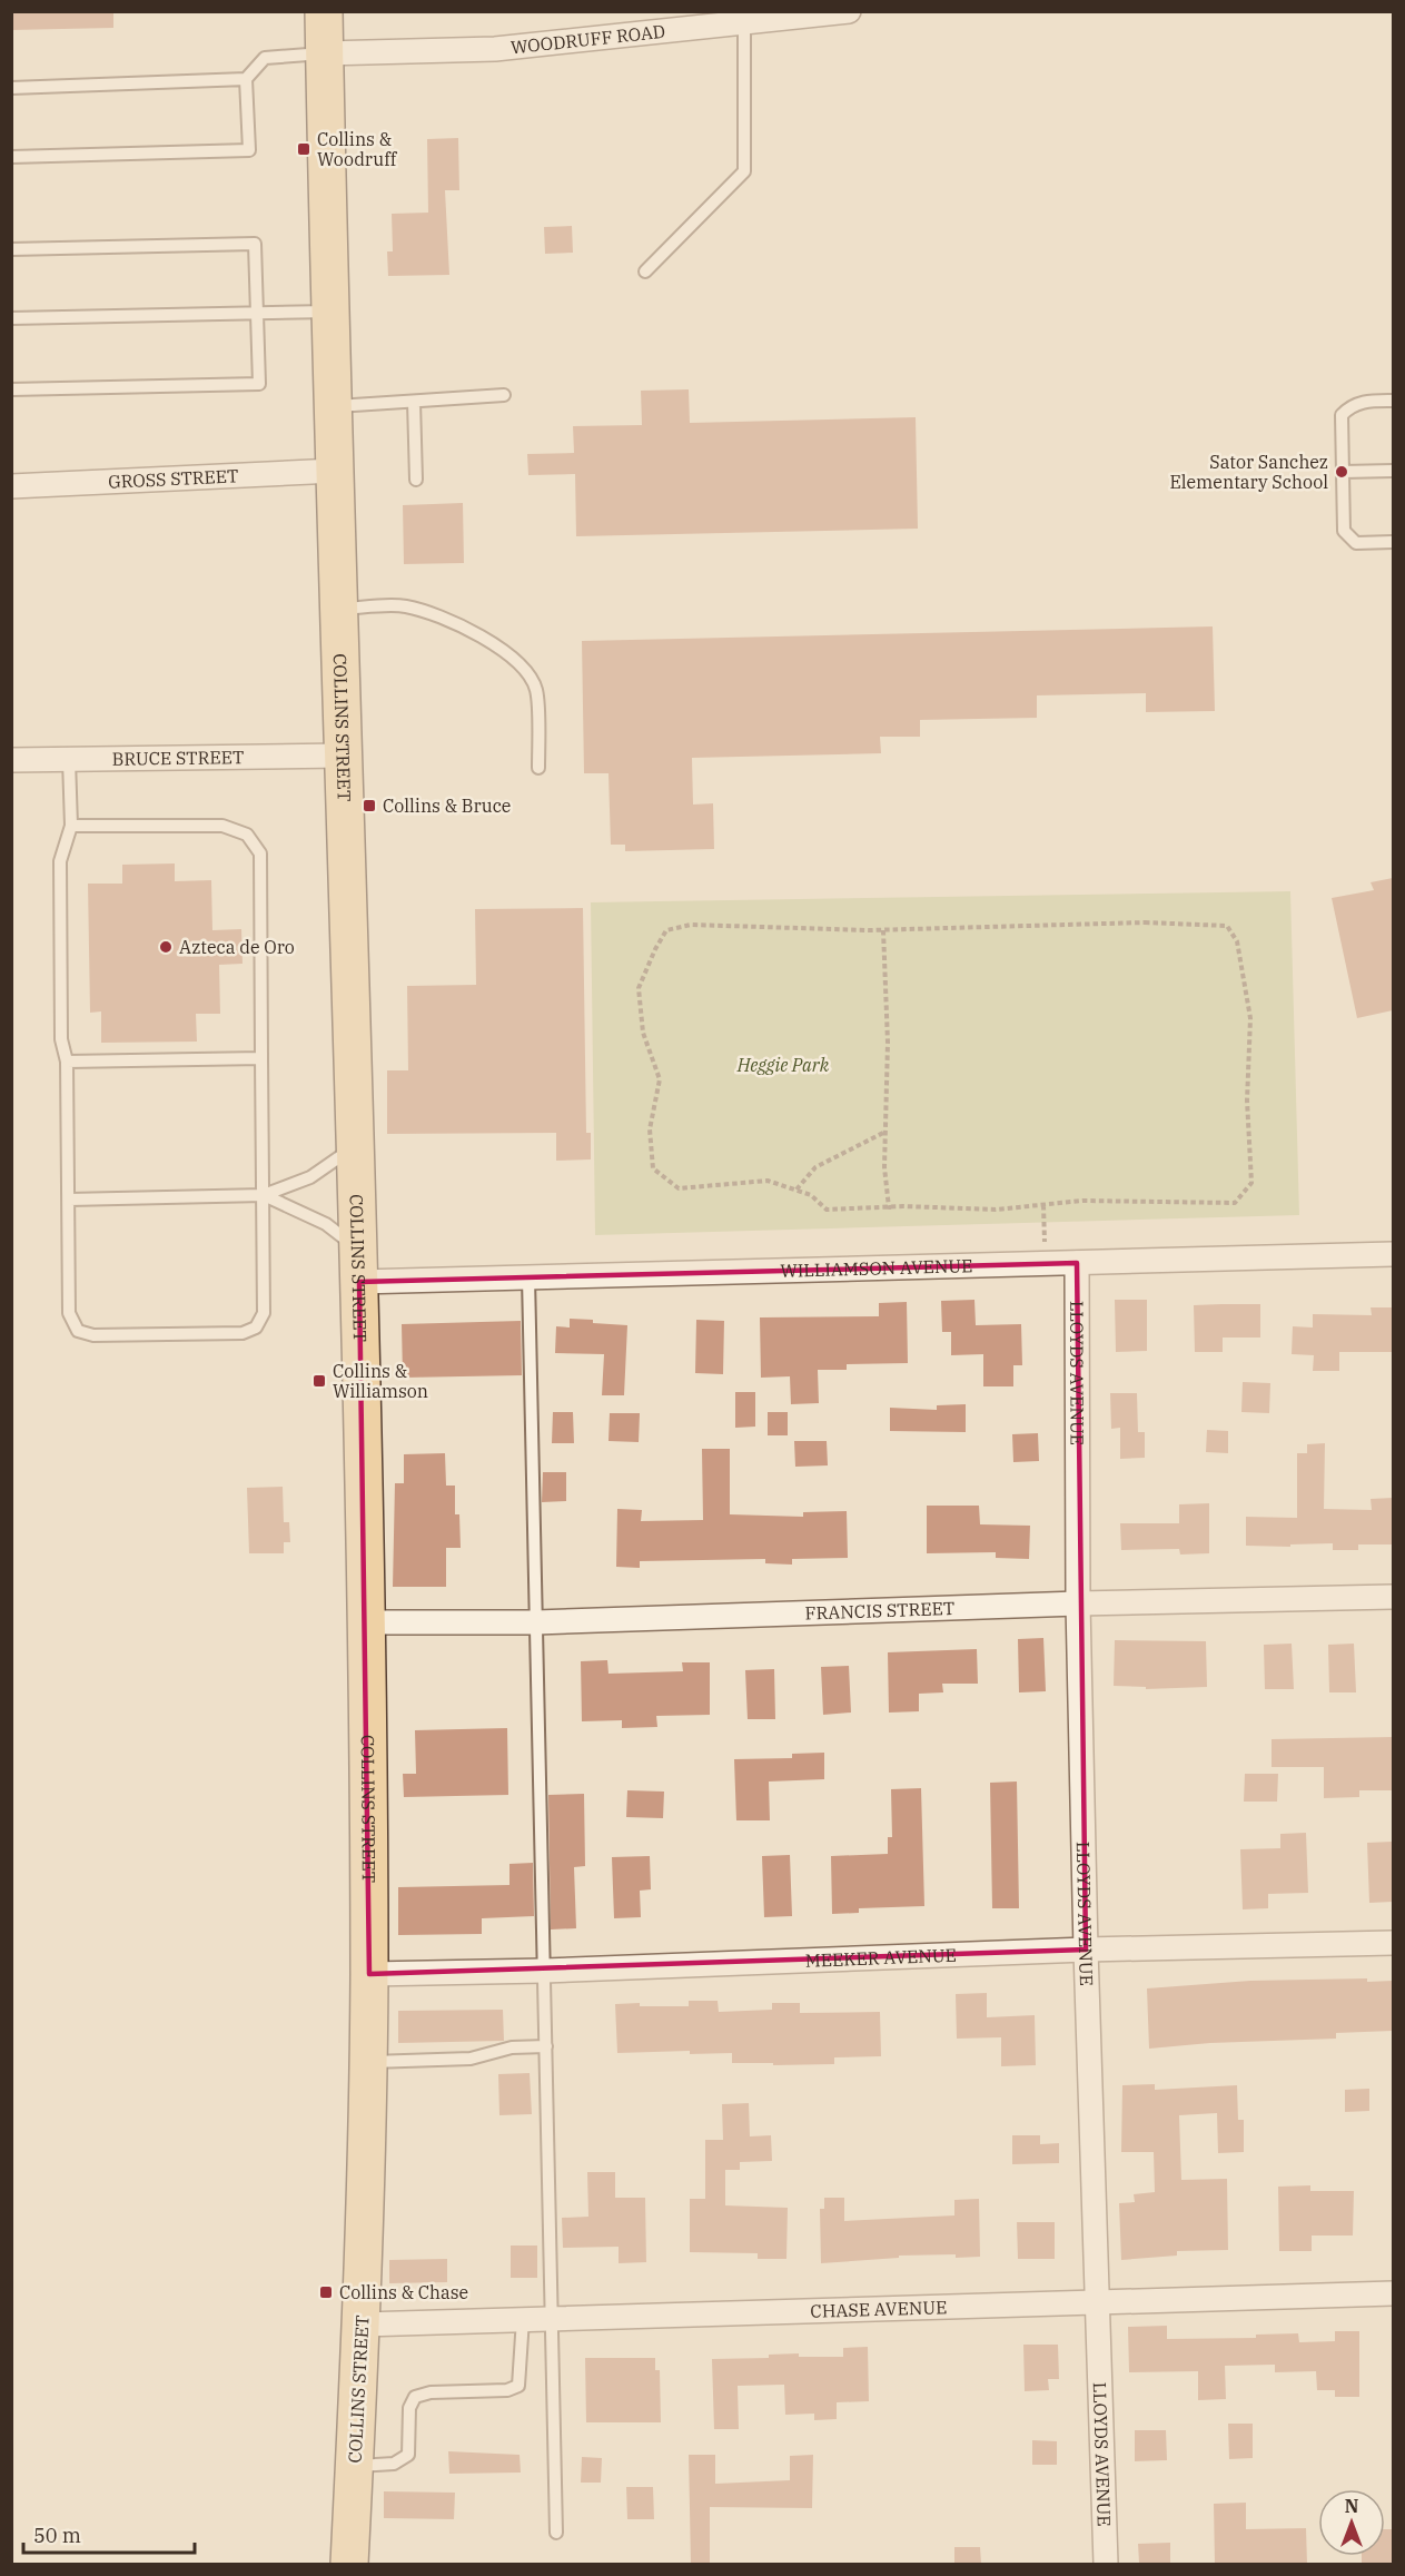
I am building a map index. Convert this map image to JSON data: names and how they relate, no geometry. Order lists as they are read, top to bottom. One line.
{"streets":{"main road":["COLLINS STREET"],"street":["WOODRUFF ROAD","GROSS STREET","BRUCE STREET","WILLIAMSON AVENUE","LLOYDS AVENUE","FRANCIS STREET","MEEKER AVENUE","CHASE AVENUE"]},"crossings":[["WOODRUFF ROAD","COLLINS STREET"],["GROSS STREET","COLLINS STREET"],["COLLINS STREET","BRUCE STREET"],["COLLINS STREET","WILLIAMSON AVENUE"],["COLLINS STREET","FRANCIS STREET"],["COLLINS STREET","MEEKER AVENUE"],["COLLINS STREET","CHASE AVENUE"],["WILLIAMSON AVENUE","LLOYDS AVENUE"],["LLOYDS AVENUE","FRANCIS STREET"],["LLOYDS AVENUE","MEEKER AVENUE"],["LLOYDS AVENUE","CHASE AVENUE"]],"parks":["Heggie Park"],"places":{"transit":["Collins & Woodruff","Collins & Bruce","Collins & Williamson","Collins & Chase"],"other":["Sator Sanchez Elementary School","Azteca de Oro"]},"scale_bar":"50 m","north":"top"}
